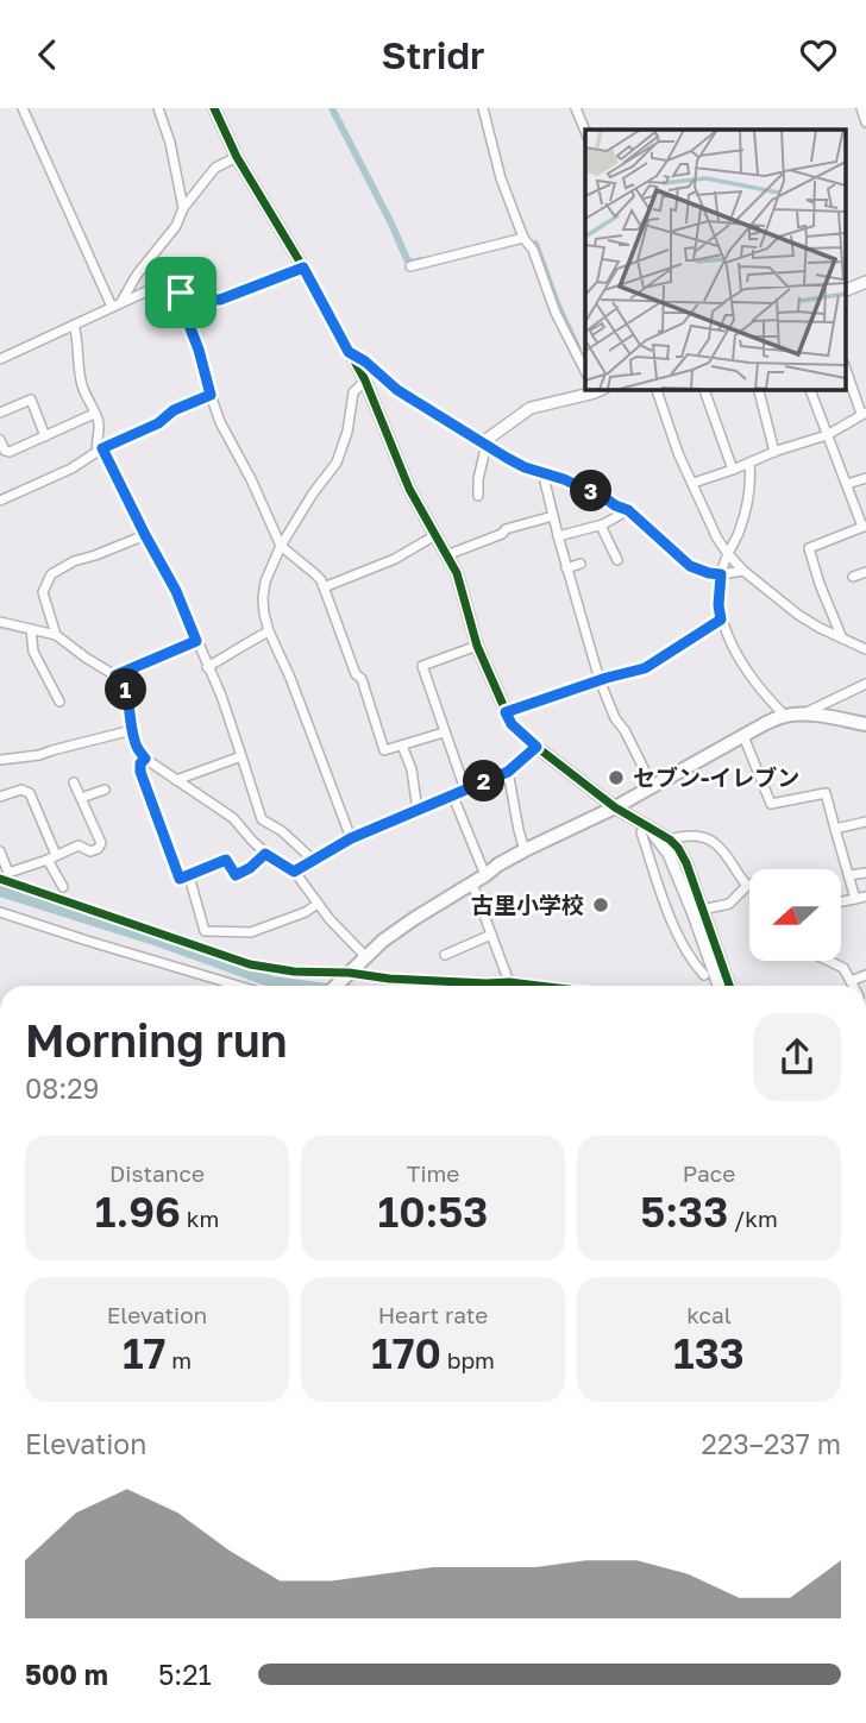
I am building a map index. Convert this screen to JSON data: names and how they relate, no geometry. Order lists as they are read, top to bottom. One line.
{"places":["セブン-イレブン","古里小学校"],"north":"left","page":{"header":"Stridr","pins":["3","1","2"],"heading":["Morning run","08:29"],"stats":[["Distance","1.96 km"],["Time","10:53"],["Pace","5:33 /km"],["Elevation","17 m"],["Heart rate","170 bpm"],["kcal","133"]],"chart":["Elevation","223–237 m"],"list":[{"name":"500 m","note":"5:21"}]}}
